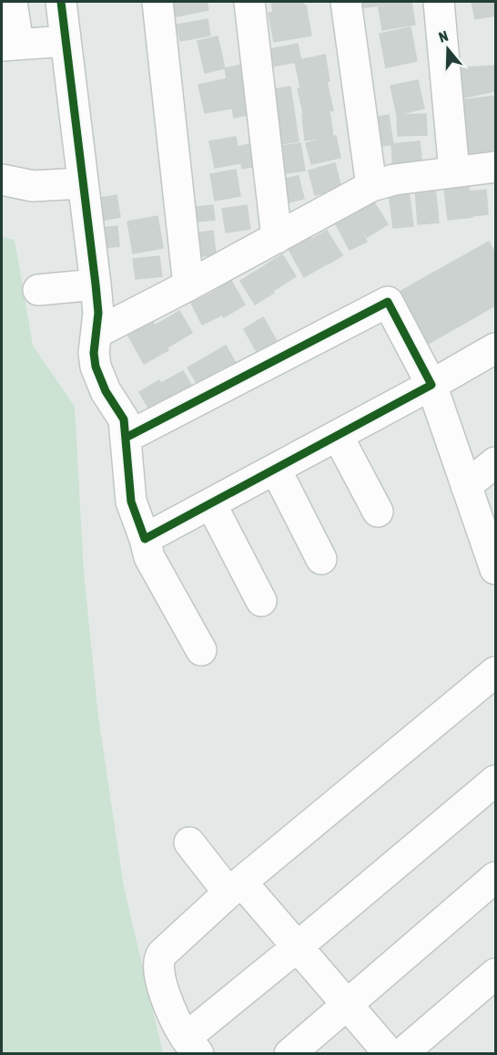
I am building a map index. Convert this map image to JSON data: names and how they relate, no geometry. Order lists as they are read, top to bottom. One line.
{"north":"top"}
